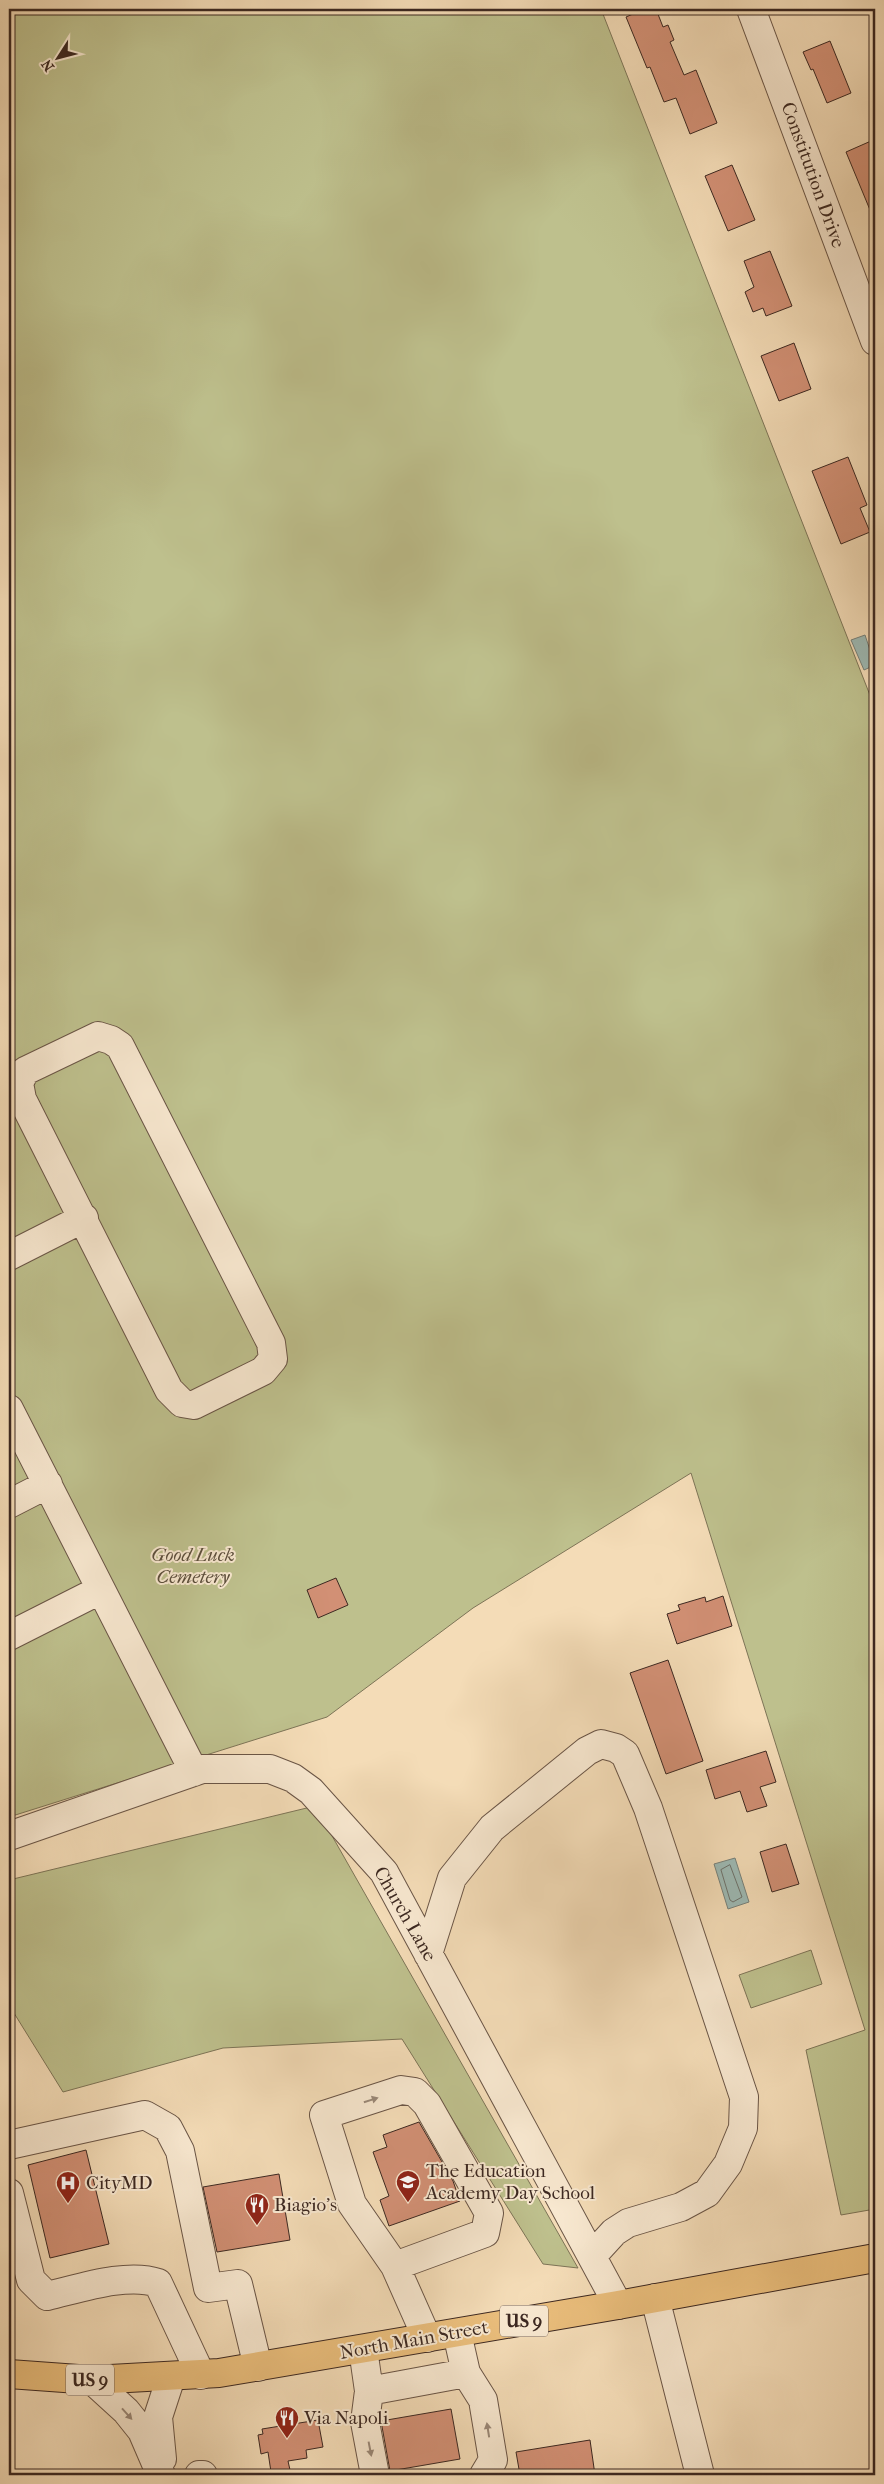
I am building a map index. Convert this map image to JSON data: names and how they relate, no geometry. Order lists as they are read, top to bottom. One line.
{"streets":{"highway":["US 9","North Main Street"],"street":["Constitution Drive","Church Lane"]},"crossings":[["Church Lane","North Main Street"]],"parks":["Good Luck Cemetery"],"places":{"school or university":["The Education Academy Day School"],"hospital":["CityMD"],"restaurant":["Biagio's","Via Napoli"]},"north":"bottom left"}
